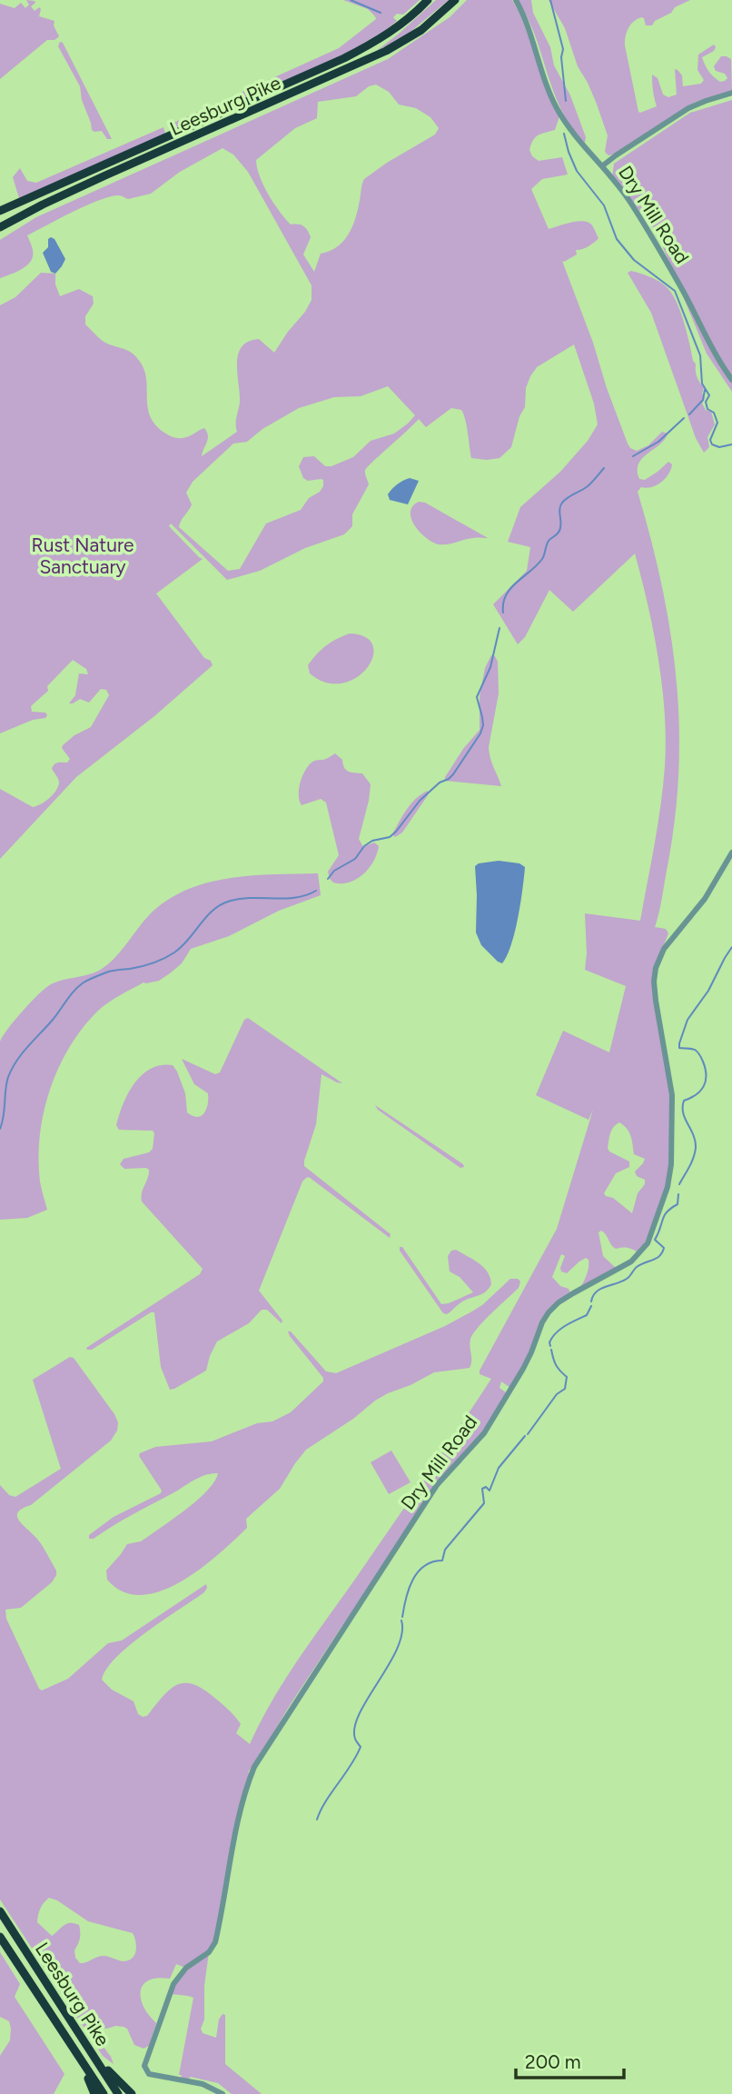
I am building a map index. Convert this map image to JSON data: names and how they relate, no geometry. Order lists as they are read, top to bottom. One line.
{"streets":{"highway":["Leesburg Pike"],"street":["Dry Mill Road"]},"parks":["Rust Nature Sanctuary"],"scale_bar":"200 m"}
